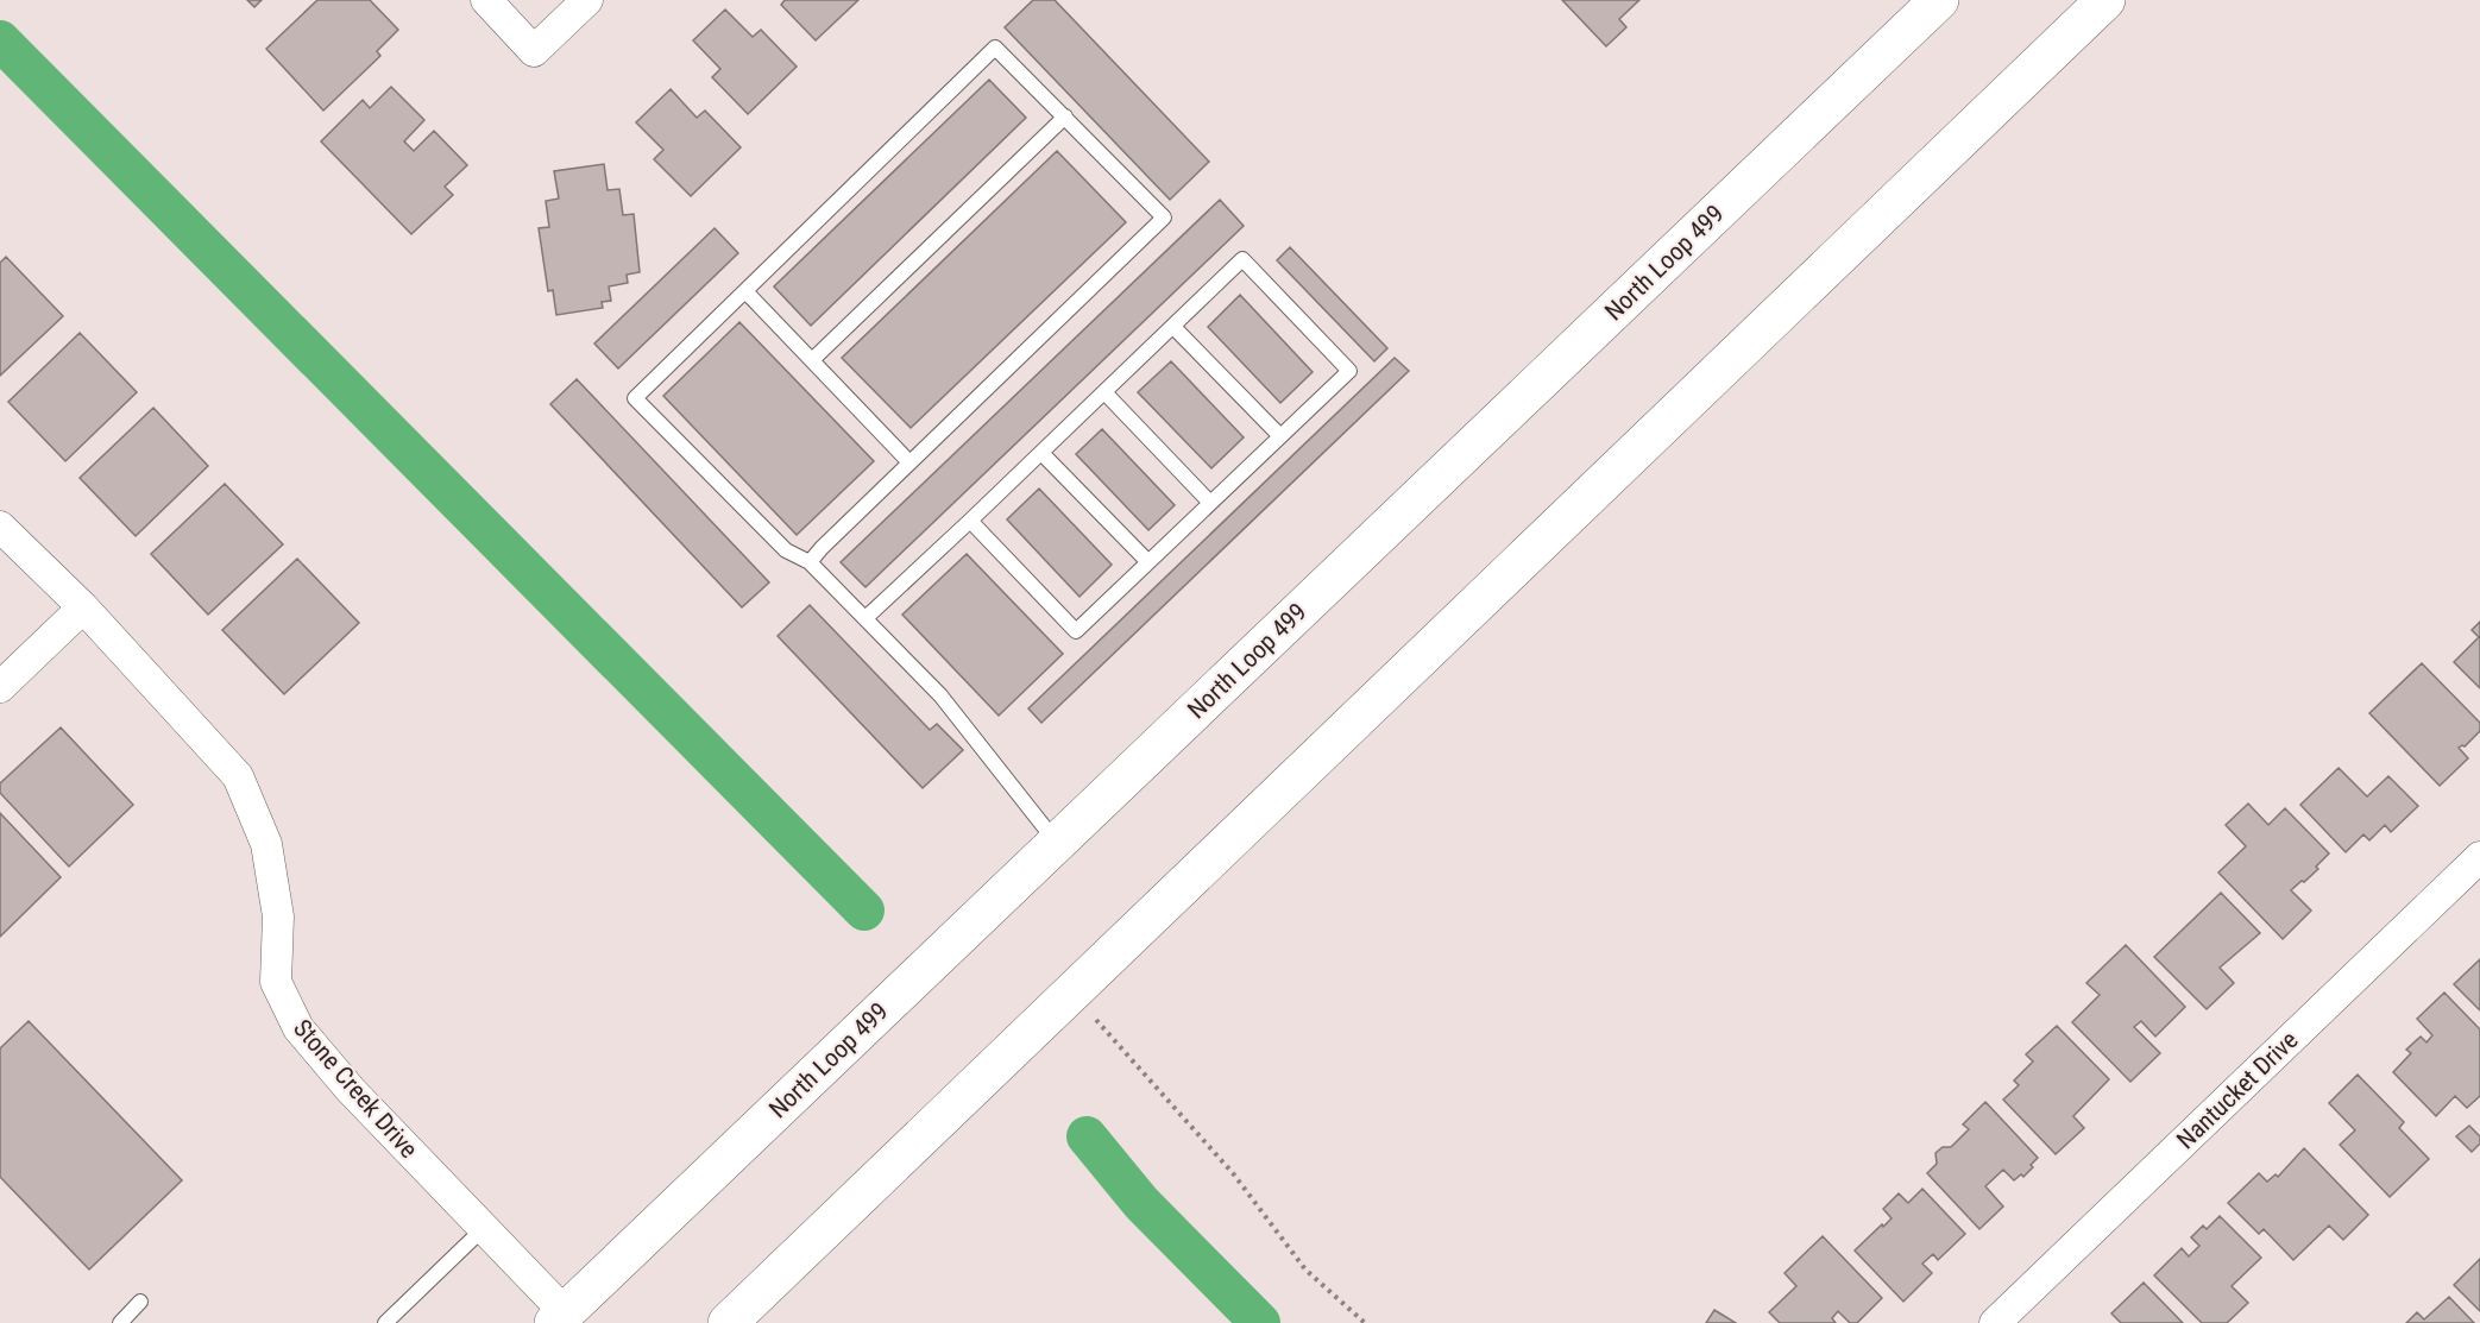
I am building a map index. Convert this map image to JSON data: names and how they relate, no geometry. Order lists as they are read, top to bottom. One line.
{"streets":{"main road":["North Loop 499"],"street":["Stone Creek Drive","Nantucket Drive"]},"crossings":[["North Loop 499","Stone Creek Drive"]]}
